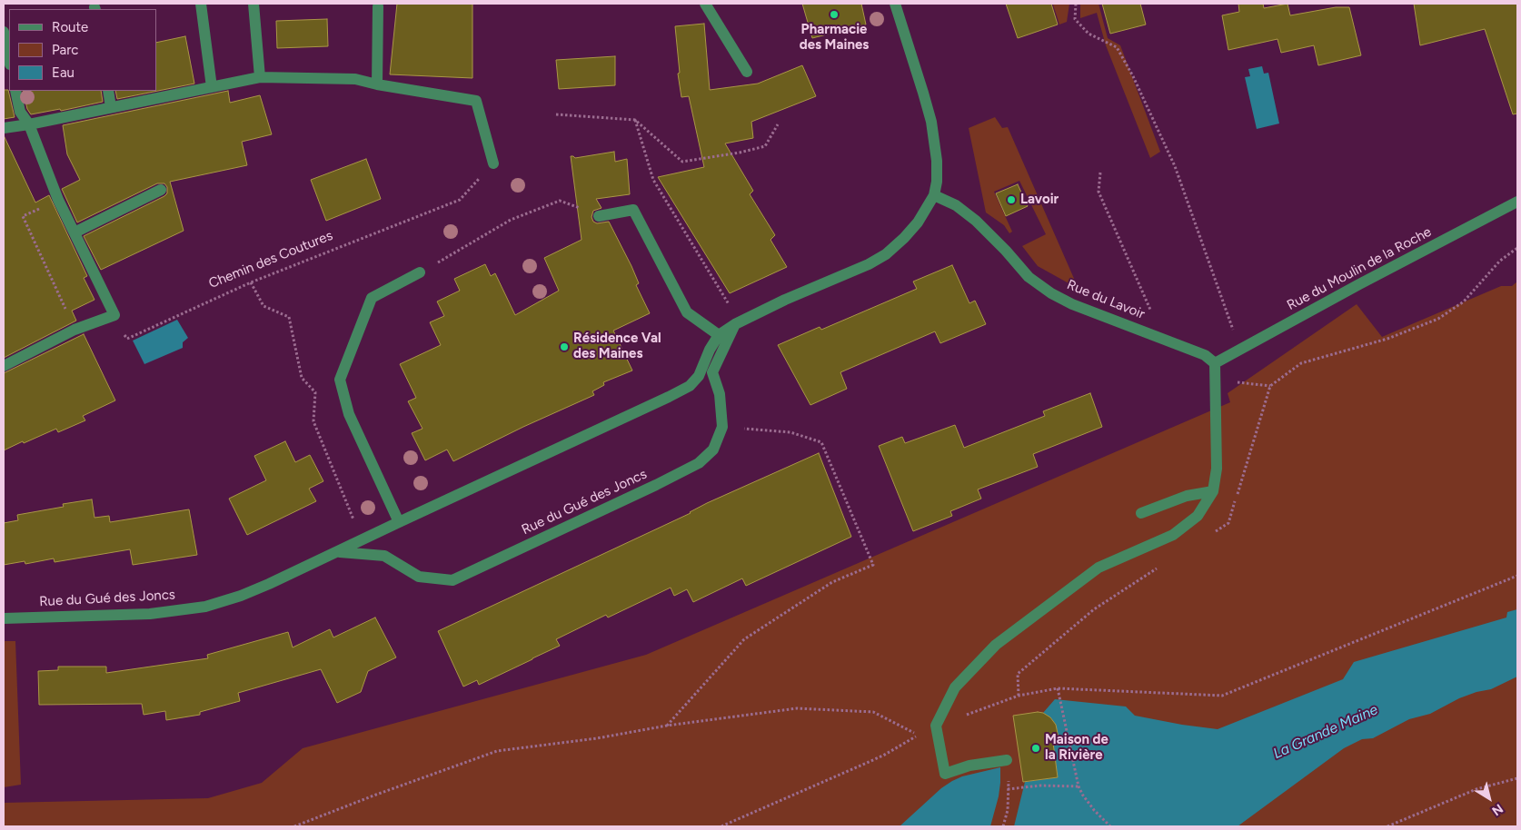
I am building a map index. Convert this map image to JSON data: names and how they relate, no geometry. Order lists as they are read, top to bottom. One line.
{"streets":{"street":["Rue du Moulin de la Roche","Rue du Lavoir","Rue du Gué des Joncs"],"path":["Chemin des Coutures"]},"crossings":[["Rue du Moulin de la Roche","Rue du Lavoir"],["Rue du Lavoir","Rue du Gué des Joncs"]],"water":["La Grande Maine"],"places":["Pharmacie des Maines","Lavoir","Résidence Val des Maines","Maison de la Rivière"],"legend":["Route","Parc","Eau"],"north":"bottom right"}
